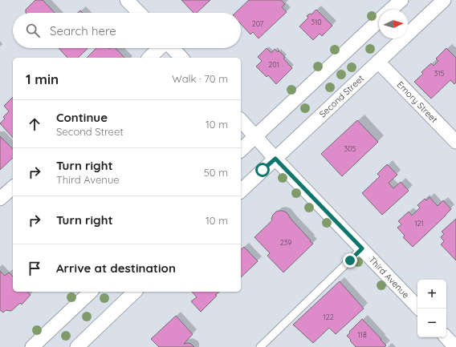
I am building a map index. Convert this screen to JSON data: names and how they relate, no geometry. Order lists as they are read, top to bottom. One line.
{"streets":{"street":["Second Street","Emory Street","Third Avenue"]},"crossings":[["Second Street","Emory Street"],["Second Street","Third Avenue"]],"house_numbers":["310","207","201","315","305","121","239","122","118"],"north":"right","page":{"search":"Search here","heading":["1 min","Walk · 70 m"],"list":[["Continue","Second Street","10 m"],["Turn right","Third Avenue","50 m"],["Turn right","10 m"],"Arrive at destination"],"map_buttons":["+","−"]}}
